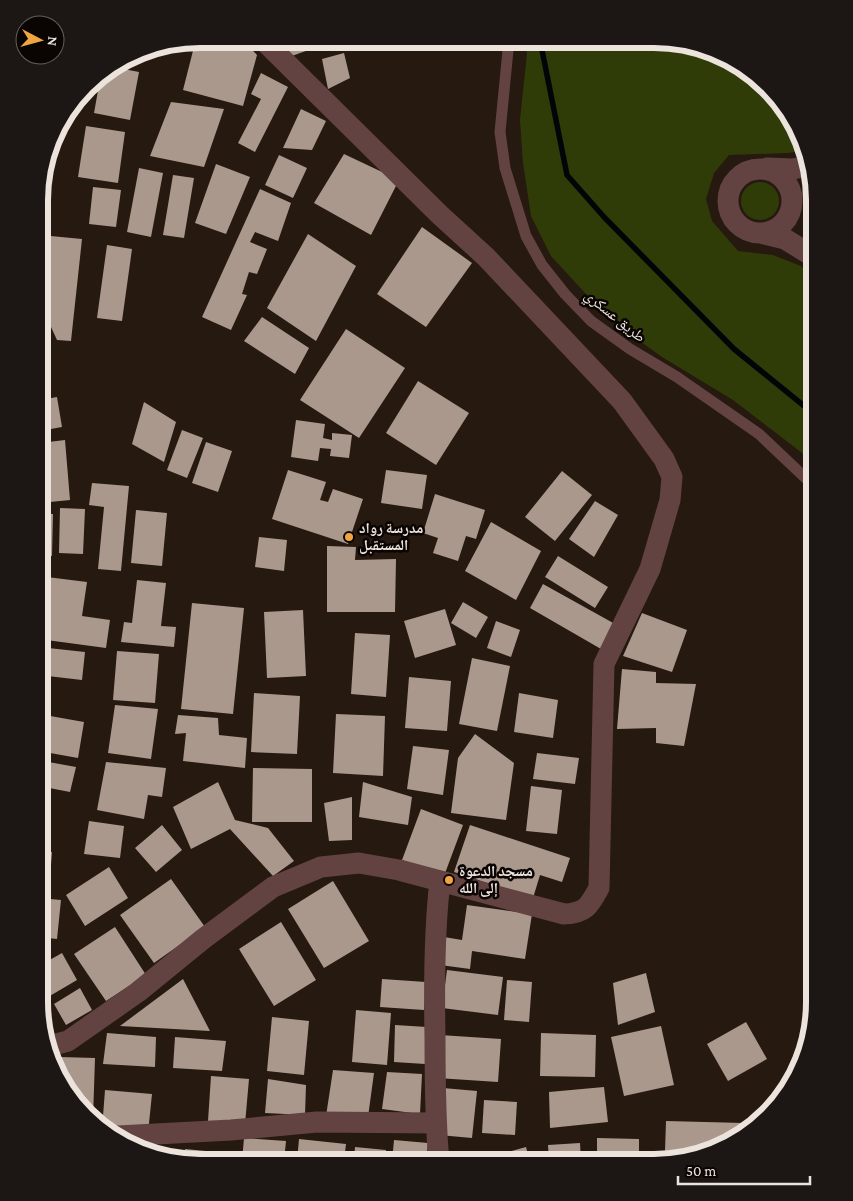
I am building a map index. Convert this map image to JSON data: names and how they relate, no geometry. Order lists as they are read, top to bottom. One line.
{"streets":{"lane":["طريق عسكري"]},"places":["مدرسة رواد المستقبل","مسجد الدعوة إلى الله"],"scale_bar":"50 m","north":"right"}
